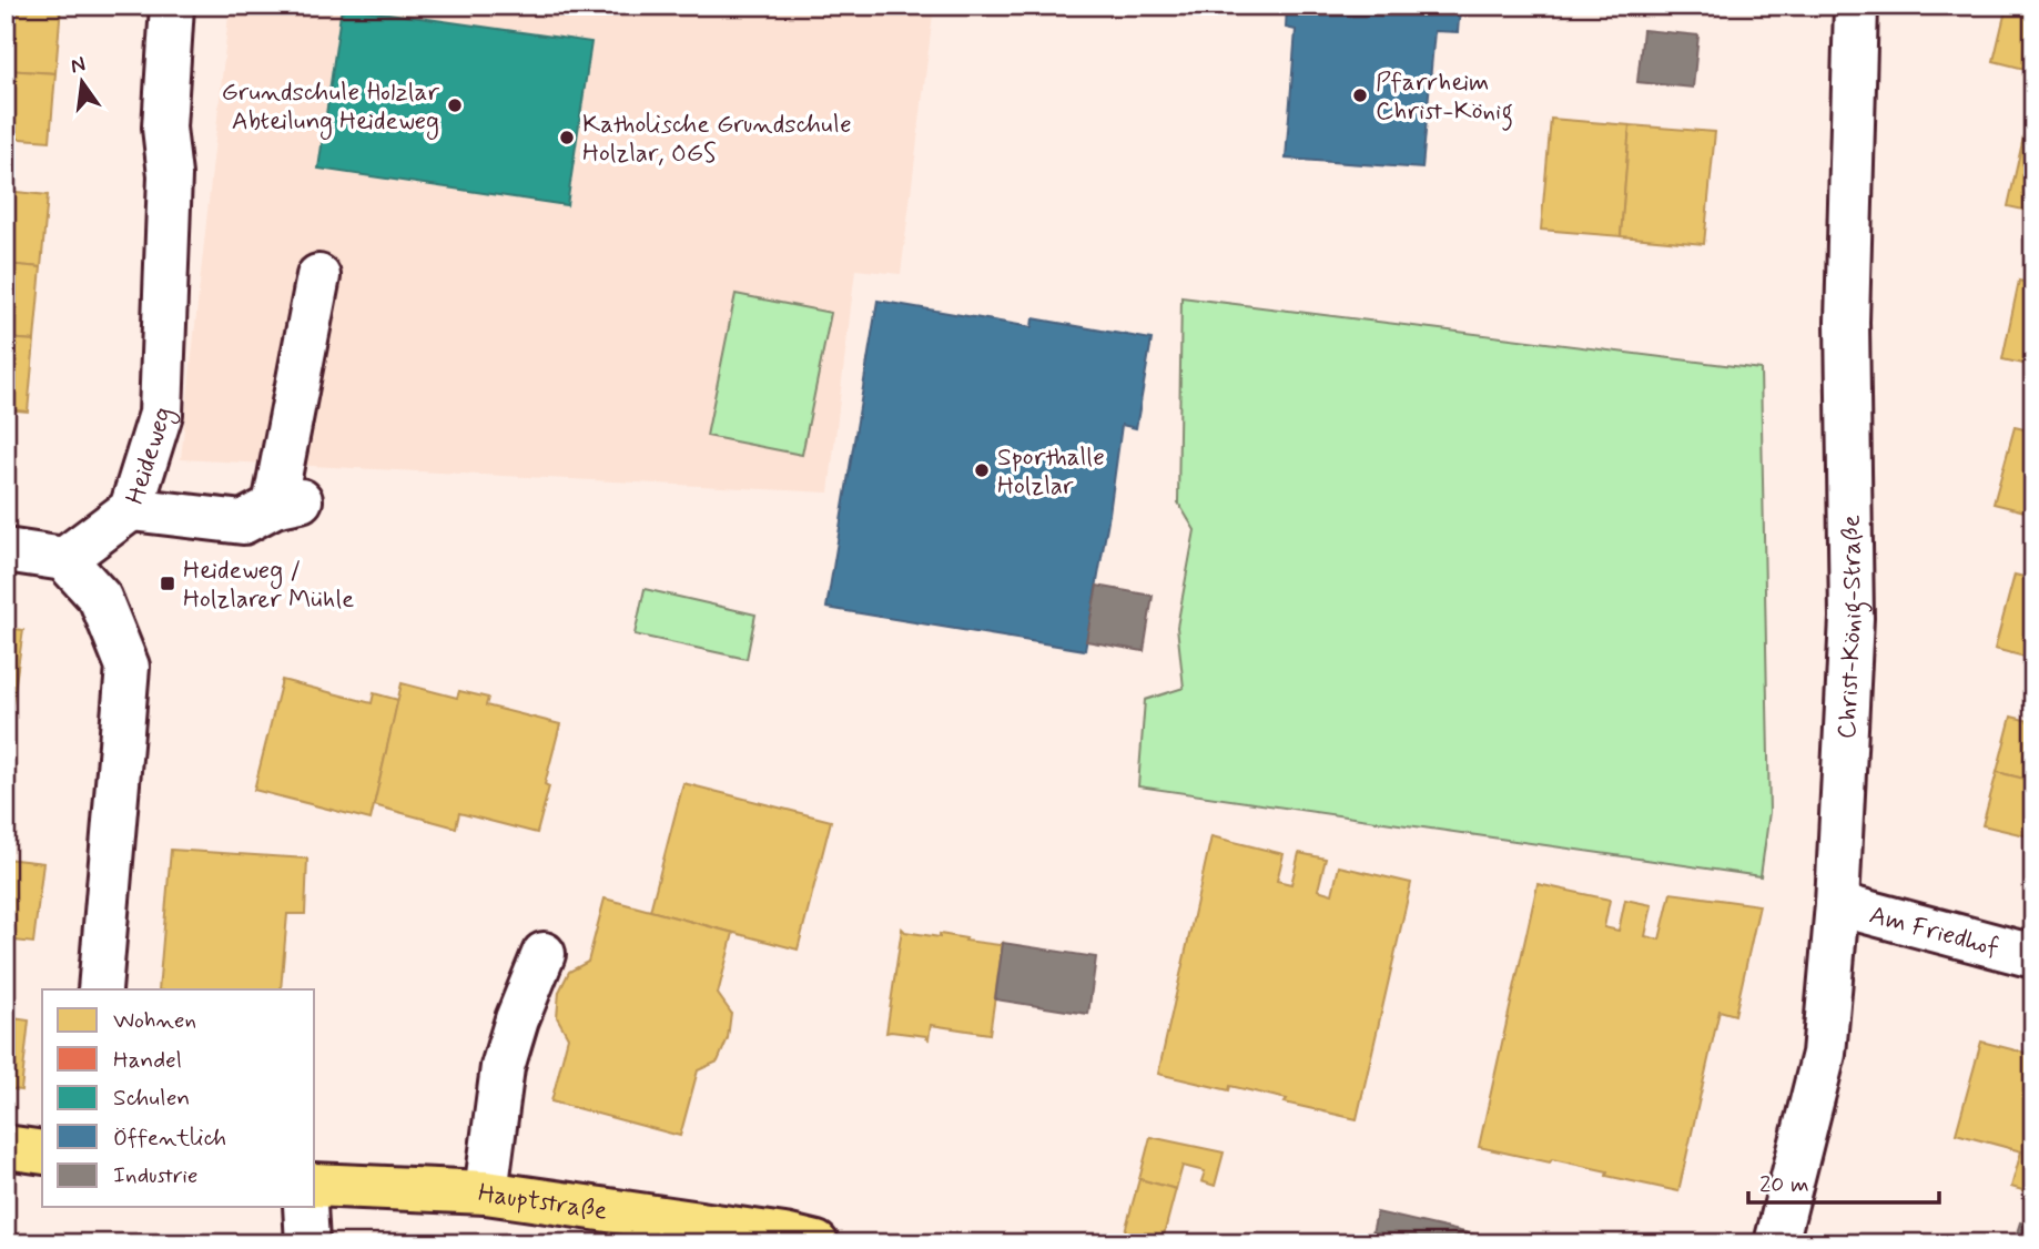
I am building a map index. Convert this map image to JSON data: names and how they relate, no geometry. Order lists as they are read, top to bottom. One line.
{"streets":{"main road":["Hauptstraße"],"street":["Heideweg","Christ-König-Straße","Am Friedhof"]},"crossings":[["Christ-König-Straße","Am Friedhof"]],"places":{"other":["Pfarrheim Christ-König","Grundschule Holzlar Abteilung Heideweg","Katholische Grundschule Holzlar, OGS","Sporthalle Holzlar"],"transit":["Heideweg / Holzlarer Mühle"]},"legend":["Wohnen","Handel","Schulen","Öffentlich","Industrie"],"scale_bar":"20 m","north":"top"}
